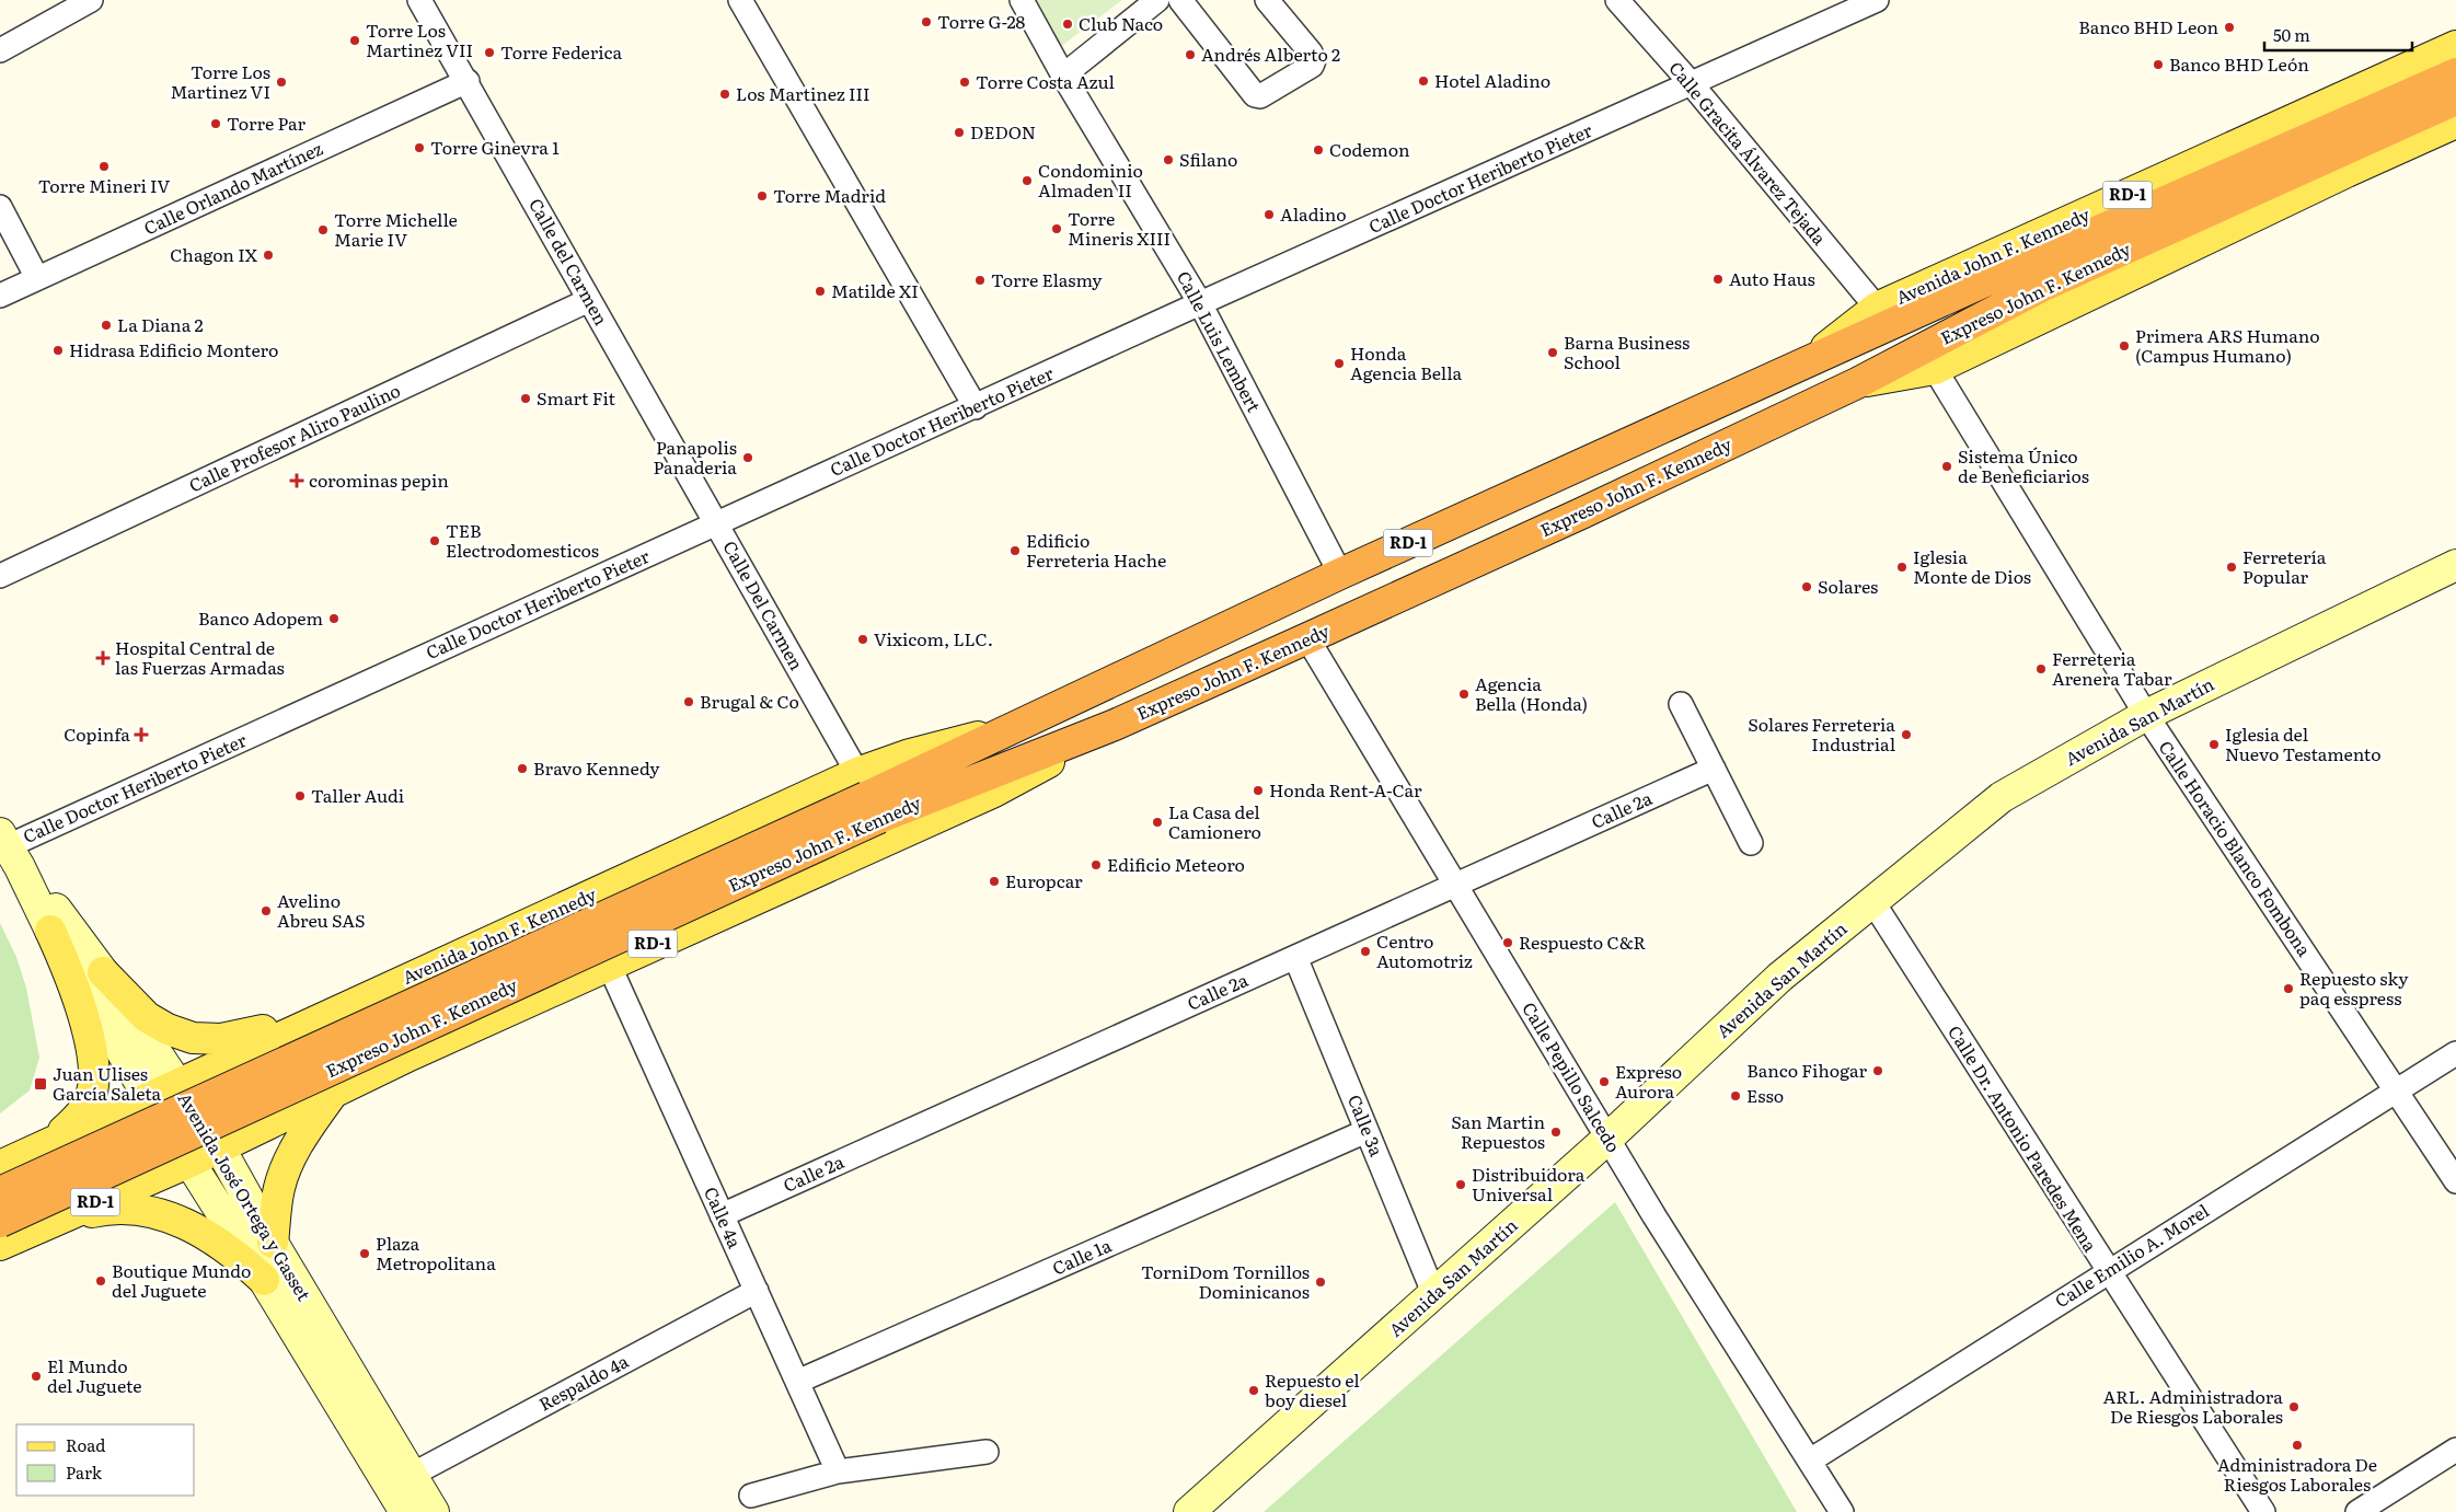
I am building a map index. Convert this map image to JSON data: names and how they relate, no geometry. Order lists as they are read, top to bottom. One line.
{"streets":{"highway":["RD-1","Expreso John F. Kennedy"],"main road":["Avenida John F. Kennedy","Avenida San Martín","Avenida José Ortega y Gasset"],"street":["Calle Gracita Álvarez Tejada","Calle Doctor Heriberto Pieter","Calle Orlando Martínez","Calle del Carmen","Calle Luis Lembert","Calle Profesor Aliro Paulino","Calle Del Carmen","Calle 2a","Calle Horacio Blanco Fombona","Calle Pepillo Salcedo","Calle 3a","Calle Dr. Antonio Paredes Mena","Calle 4a","Calle Emilio A. Morel","Calle 1a","Respaldo 4a"]},"crossings":[["Calle Gracita Álvarez Tejada","Calle Doctor Heriberto Pieter"],["Calle Gracita Álvarez Tejada","Avenida John F. Kennedy"],["Calle Doctor Heriberto Pieter","Calle del Carmen"],["Calle Doctor Heriberto Pieter","Calle Luis Lembert"],["Calle Doctor Heriberto Pieter","Calle Del Carmen"],["Calle Doctor Heriberto Pieter","Avenida José Ortega y Gasset"],["Calle Orlando Martínez","Calle del Carmen"],["RD-1","Expreso John F. Kennedy"],["RD-1","Calle Horacio Blanco Fombona"],["RD-1","Avenida José Ortega y Gasset"],["RD-1","Calle 4a"],["Avenida John F. Kennedy","Expreso John F. Kennedy"],["Avenida John F. Kennedy","Calle Del Carmen"],["Avenida John F. Kennedy","Avenida José Ortega y Gasset"],["Calle del Carmen","Calle Profesor Aliro Paulino"],["Calle del Carmen","Calle Del Carmen"],["Expreso John F. Kennedy","Calle Luis Lembert"],["Expreso John F. Kennedy","Calle Del Carmen"],["Expreso John F. Kennedy","Calle Pepillo Salcedo"],["Avenida San Martín","Calle Horacio Blanco Fombona"],["Avenida San Martín","Calle Pepillo Salcedo"],["Avenida San Martín","Calle 3a"],["Avenida San Martín","Calle Dr. Antonio Paredes Mena"],["Calle 2a","Calle Pepillo Salcedo"],["Calle 2a","Calle 3a"],["Calle 2a","Calle 4a"],["Calle Horacio Blanco Fombona","Calle Emilio A. Morel"],["Calle Pepillo Salcedo","Calle Emilio A. Morel"],["Calle 3a","Calle 1a"],["Calle Dr. Antonio Paredes Mena","Calle Emilio A. Morel"],["Avenida José Ortega y Gasset","Respaldo 4a"],["Calle 4a","Calle 1a"],["Calle 4a","Respaldo 4a"]],"places":{"other":["Torre G-28","Club Naco","Banco BHD Leon","Torre Los Martinez VII","Torre Federica","Andrés Alberto 2","Banco BHD León","Hotel Aladino","Torre Los Martinez VI","Torre Costa Azul","Los Martinez III","Torre Par","DEDON","Torre Ginevra 1","Codemon","Sfilano","Torre Mineri IV","Condominio Almaden II","Torre Madrid","Aladino","Torre Mineris XIII","Torre Michelle Marie IV","Chagon IX","Auto Haus","Torre Elasmy","Matilde XI","La Diana 2","Primera ARS Humano (Campus Humano)","Hidrasa Edificio Montero","Barna Business School","Honda Agencia Bella","Smart Fit","Panapolis Panaderia","Sistema Único de Beneficiarios","TEB Electrodomesticos","Edificio Ferreteria Hache","Iglesia Monte de Dios","Ferretería Popular","Solares","Banco Adopem","Vixicom, LLC.","Ferreteria Arenera Tabar","Agencia Bella (Honda)","Brugal & Co","Solares Ferreteria Industrial","Iglesia del Nuevo Testamento","Bravo Kennedy","Honda Rent-A-Car","Taller Audi","La Casa del Camionero","Edificio Meteoro","Europcar","Avelino Abreu SAS","Respuesto C&R","Centro Automotriz","Repuesto sky paq esspress","Banco Fihogar","Expreso Aurora","Esso","San Martin Repuestos","Distribuidora Universal","Plaza Metropolitana","Boutique Mundo del Juguete","TorniDom Tornillos Dominicanos","El Mundo del Juguete","Repuesto el boy diesel","ARL. Administradora De Riesgos Laborales","Administradora De Riesgos Laborales"],"health":["corominas pepin","Hospital Central de las Fuerzas Armadas","Copinfa"],"transit":["Juan Ulises García Saleta"]},"legend":["Road","Park"],"scale_bar":"50 m"}
